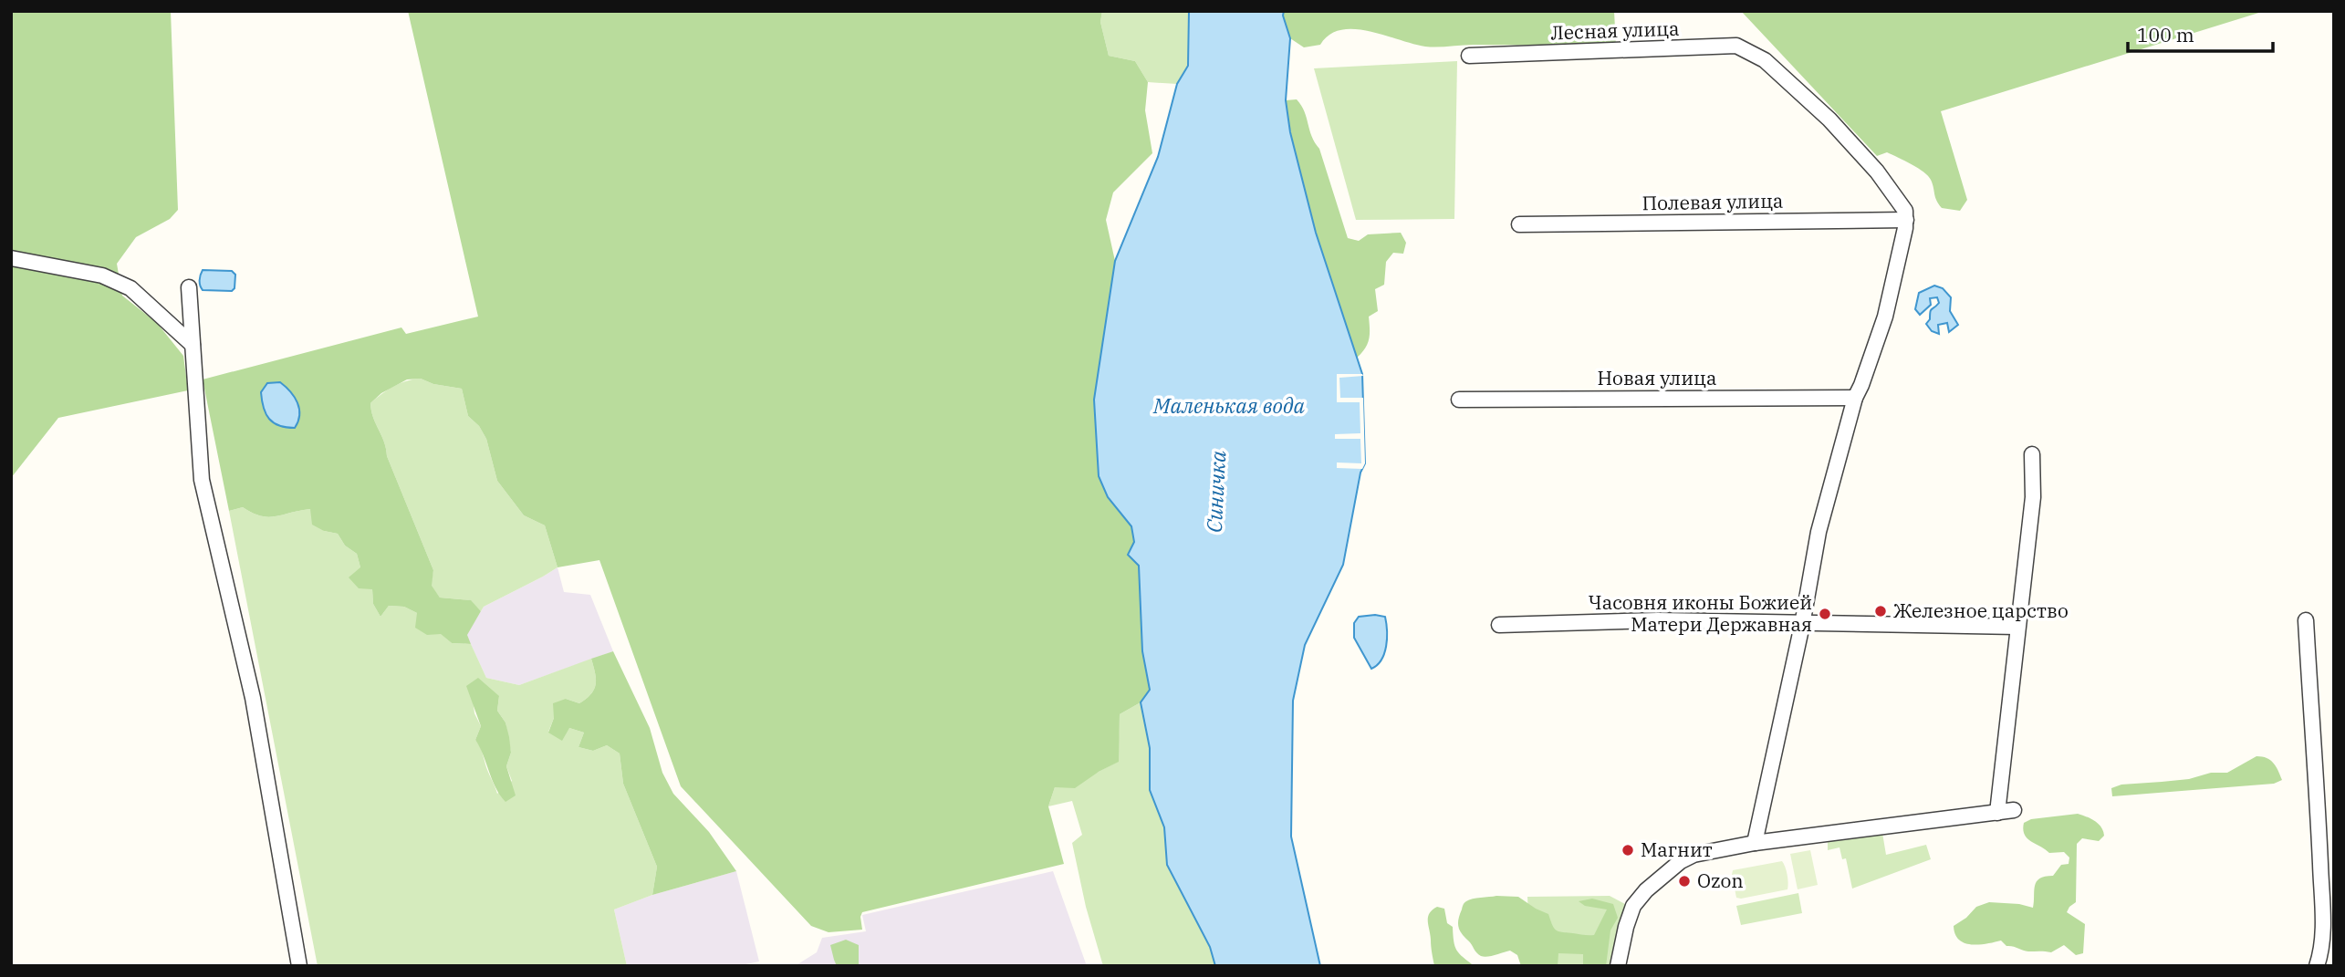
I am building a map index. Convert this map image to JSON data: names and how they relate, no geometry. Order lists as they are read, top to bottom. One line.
{"streets":{"street":["Лесная улица","Полевая улица","Новая улица"]},"crossings":[["Лесная улица","Полевая улица"]],"water":["Маленькая вода","Синичка"],"places":["Железное царство","Часовня иконы Божией Матери Державная","Магнит","Ozon"],"scale_bar":"100 m"}
